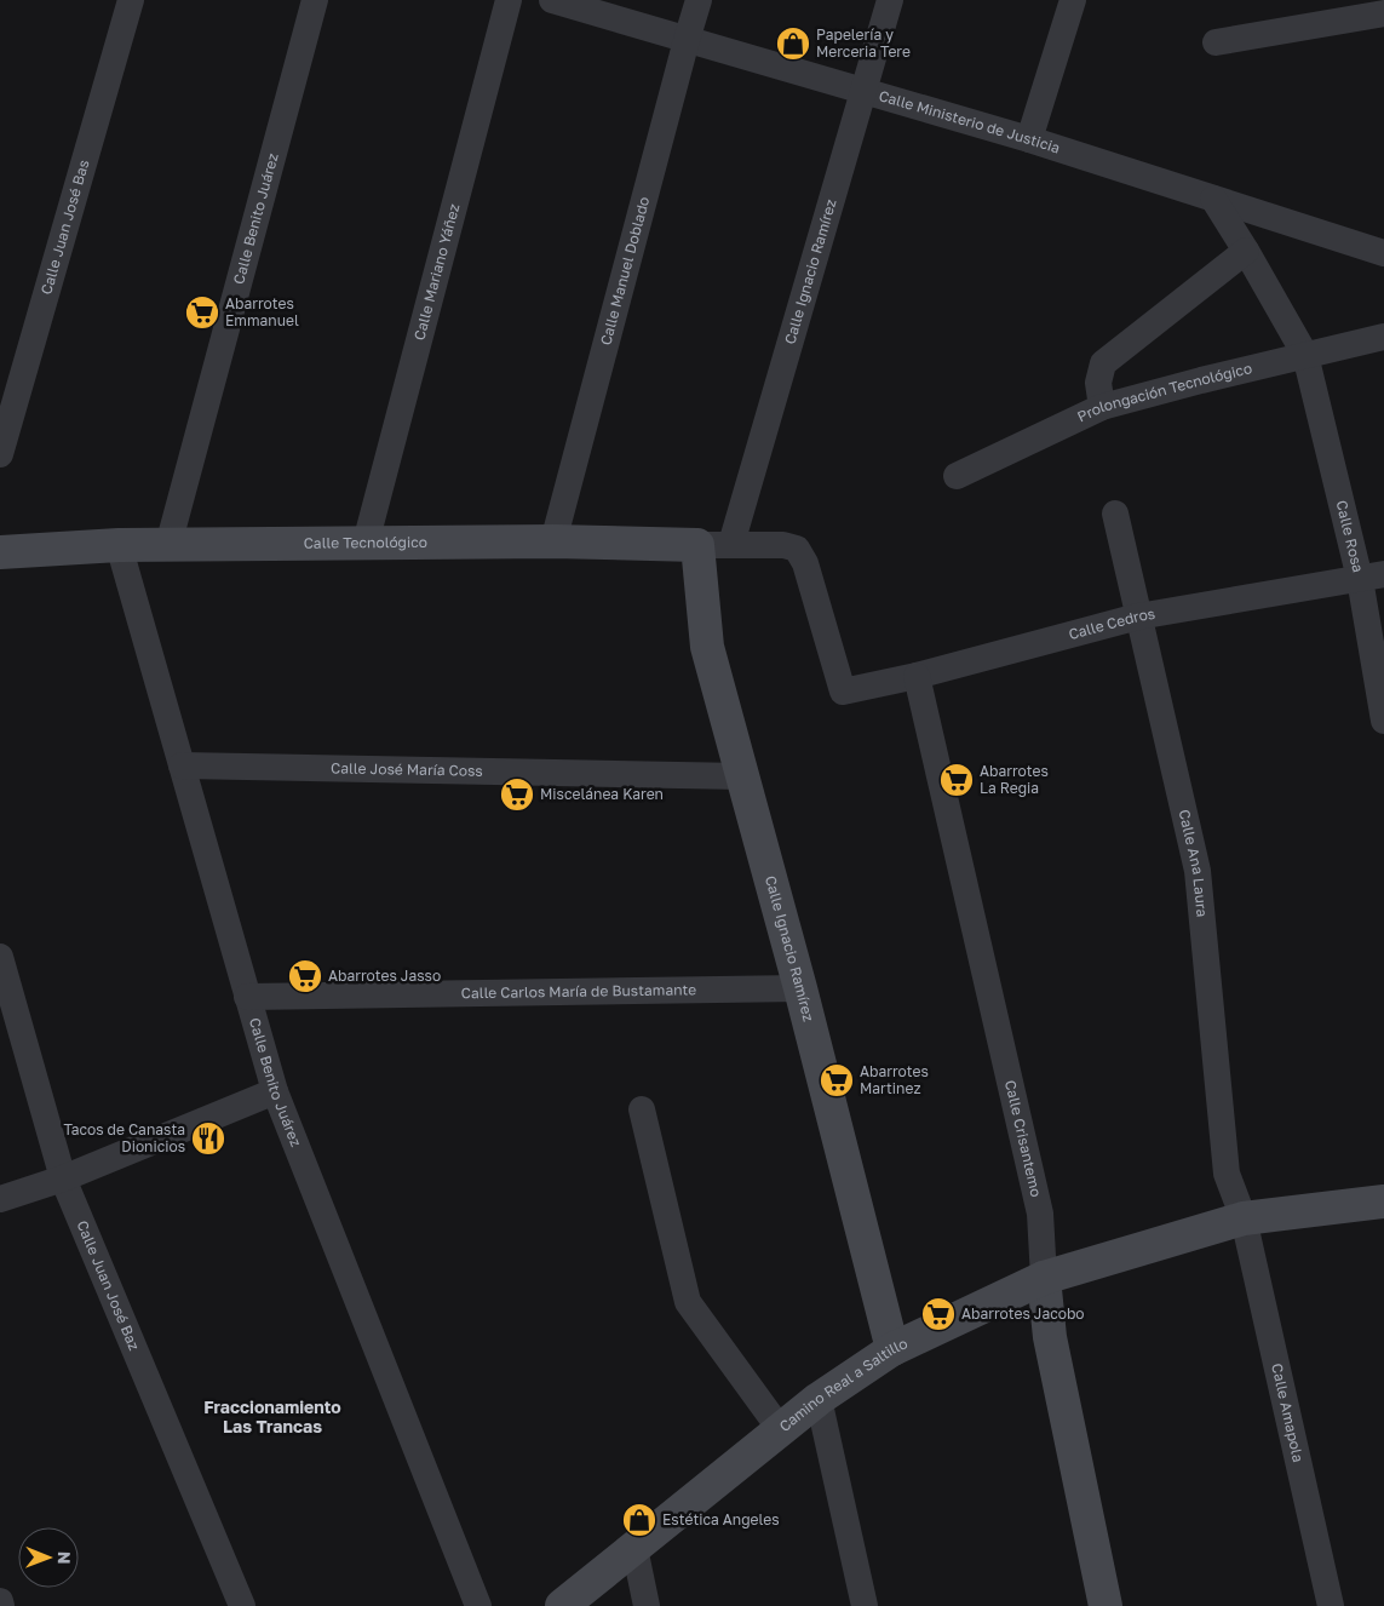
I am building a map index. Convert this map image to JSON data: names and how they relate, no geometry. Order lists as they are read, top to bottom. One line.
{"streets":{"street":["Calle Ministerio de Justicia","Calle Benito Juárez","Calle Juan José Bas","Calle Manuel Doblado","Calle Mariano Yáñez","Calle Ignacio Ramírez","Prolongación Tecnológico","Calle Rosa","Calle Tecnológico","Calle Cedros","Calle José María Coss","Calle Ana Laura","Calle Carlos María de Bustamante","Calle Crisantemo","Calle Juan José Baz","Camino Real a Saltillo","Calle Amapola"]},"crossings":[["Calle Ministerio de Justicia","Calle Manuel Doblado"],["Calle Ministerio de Justicia","Calle Ignacio Ramírez"],["Calle Ministerio de Justicia","Calle Rosa"],["Calle Benito Juárez","Calle Tecnológico"],["Calle Benito Juárez","Calle José María Coss"],["Calle Benito Juárez","Calle Carlos María de Bustamante"],["Calle Manuel Doblado","Calle Tecnológico"],["Calle Mariano Yáñez","Calle Tecnológico"],["Calle Ignacio Ramírez","Calle Tecnológico"],["Calle Ignacio Ramírez","Calle José María Coss"],["Calle Ignacio Ramírez","Calle Carlos María de Bustamante"],["Calle Ignacio Ramírez","Camino Real a Saltillo"],["Prolongación Tecnológico","Calle Rosa"],["Calle Rosa","Calle Cedros"],["Calle Tecnológico","Calle Cedros"],["Calle Cedros","Calle Ana Laura"],["Calle Cedros","Calle Crisantemo"],["Calle Ana Laura","Camino Real a Saltillo"],["Calle Ana Laura","Calle Amapola"],["Calle Crisantemo","Camino Real a Saltillo"],["Camino Real a Saltillo","Calle Amapola"]],"districts":["Fraccionamiento Las Trancas"],"places":{"shop":["Papelería y Merceria Tere","Estética Angeles"],"supermarket":["Abarrotes Emmanuel","Abarrotes La Regia","Miscelánea Karen","Abarrotes Jasso","Abarrotes Martinez","Abarrotes Jacobo"],"restaurant":["Tacos de Canasta Dionicios"]},"north":"right"}
